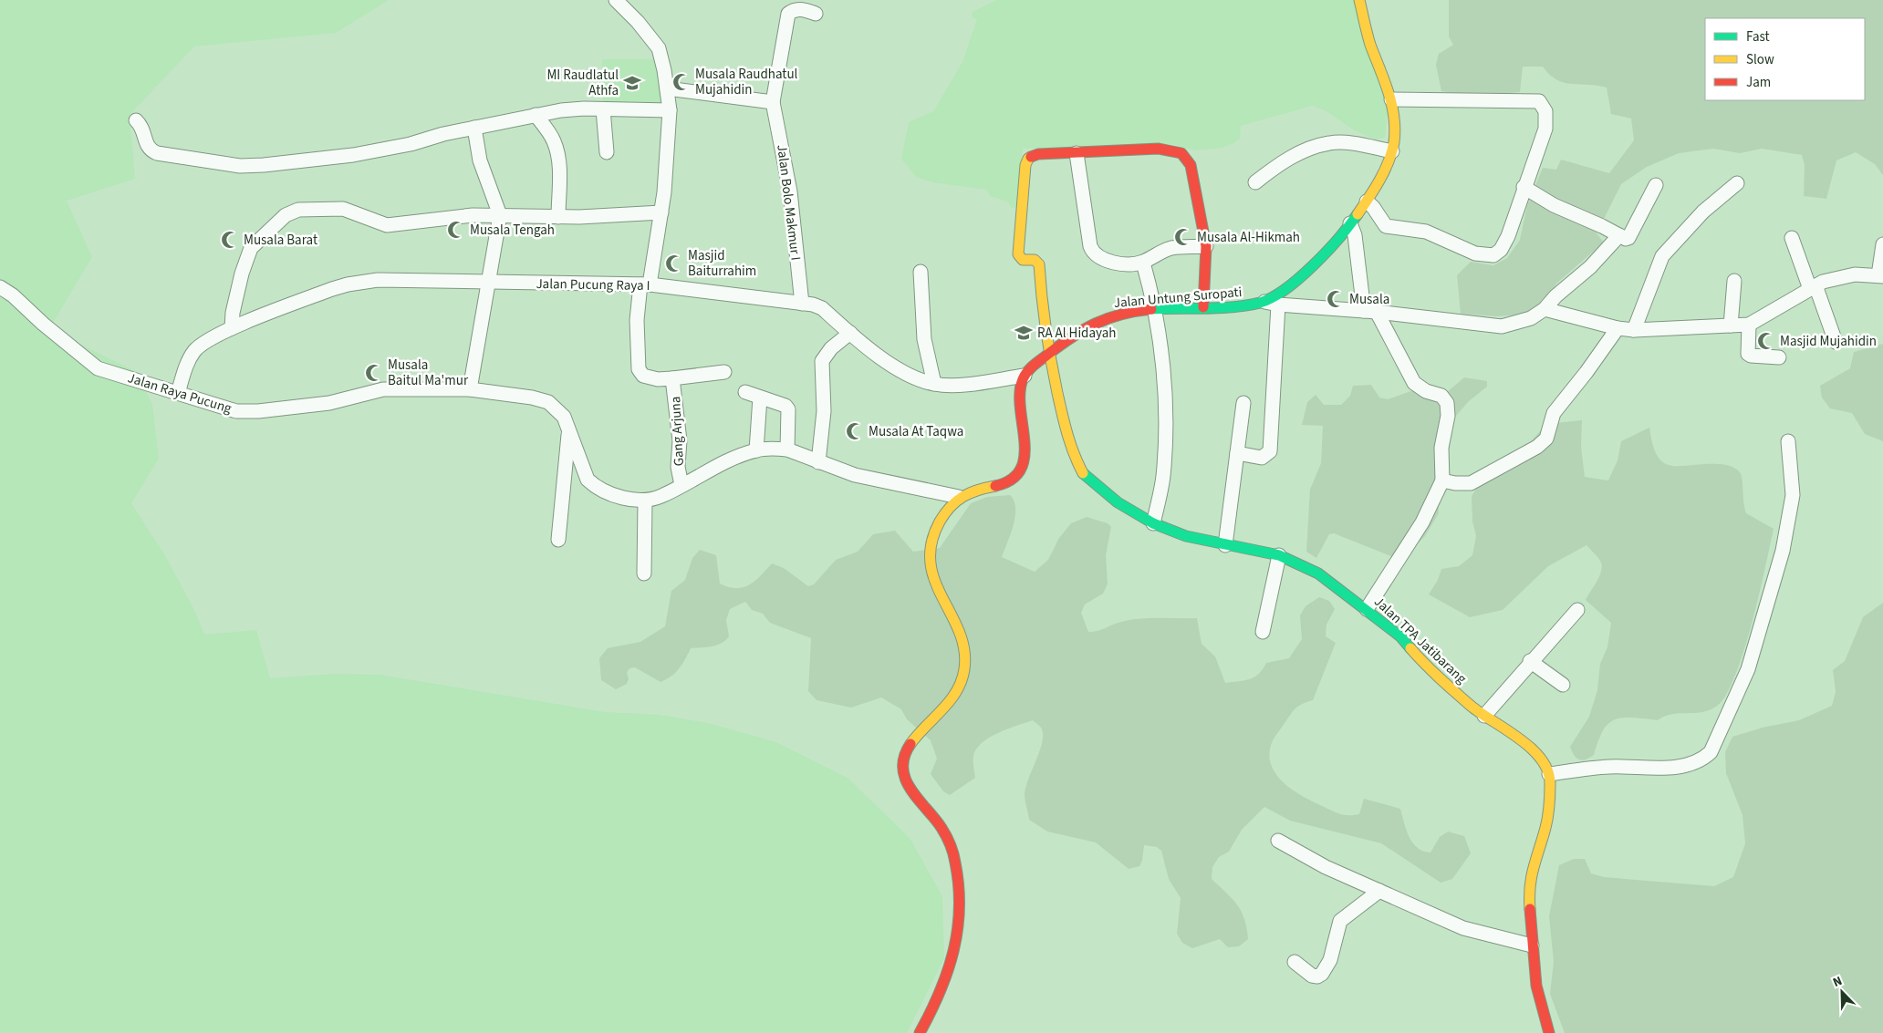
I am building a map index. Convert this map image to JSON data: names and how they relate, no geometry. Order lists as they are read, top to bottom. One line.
{"streets":{"street":["Jalan Bolo Makmur I","Jalan Pucung Raya I","Jalan Untung Suropati","Jalan Raya Pucung","Gang Arjuna","Jalan TPA Jatibarang"]},"crossings":[["Jalan Bolo Makmur I","Jalan Pucung Raya I"],["Jalan Pucung Raya I","Jalan Untung Suropati"],["Jalan Pucung Raya I","Jalan Raya Pucung"],["Jalan Pucung Raya I","Gang Arjuna"],["Jalan Untung Suropati","Jalan TPA Jatibarang"]],"places":{"mosque":["Musala Raudhatul Mujahidin","Musala Tengah","Musala Al-Hikmah","Musala Barat","Masjid Baiturrahim","Musala","Masjid Mujahidin","Musala Baitul Ma'mur","Musala At Taqwa"],"school or university":["MI Raudlatul Athfa","RA Al Hidayah"]},"legend":["Fast","Slow","Jam"],"north":"top left"}
